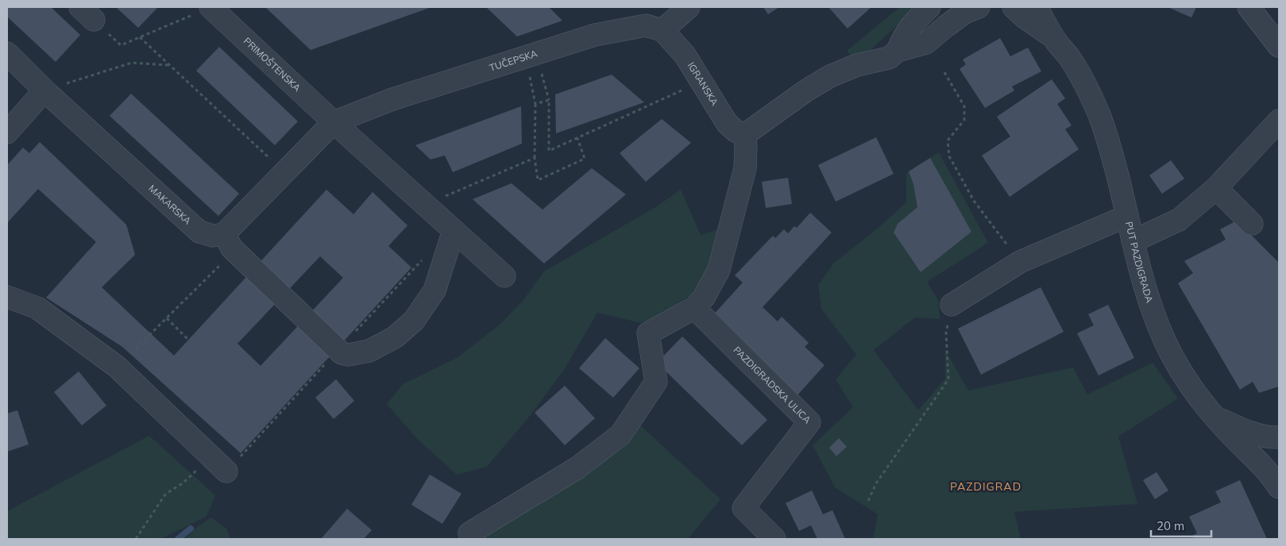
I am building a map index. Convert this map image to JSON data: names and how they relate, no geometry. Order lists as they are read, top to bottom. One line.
{"streets":{"street":["TUČEPSKA","PRIMOŠTENSKA","IGRANSKA","MAKARSKA","PUT PAZDIGRADA","PAZDIGRADSKA ULICA"]},"crossings":[["TUČEPSKA","PRIMOŠTENSKA"],["TUČEPSKA","IGRANSKA"]],"districts":["PAZDIGRAD"],"scale_bar":"20 m"}
